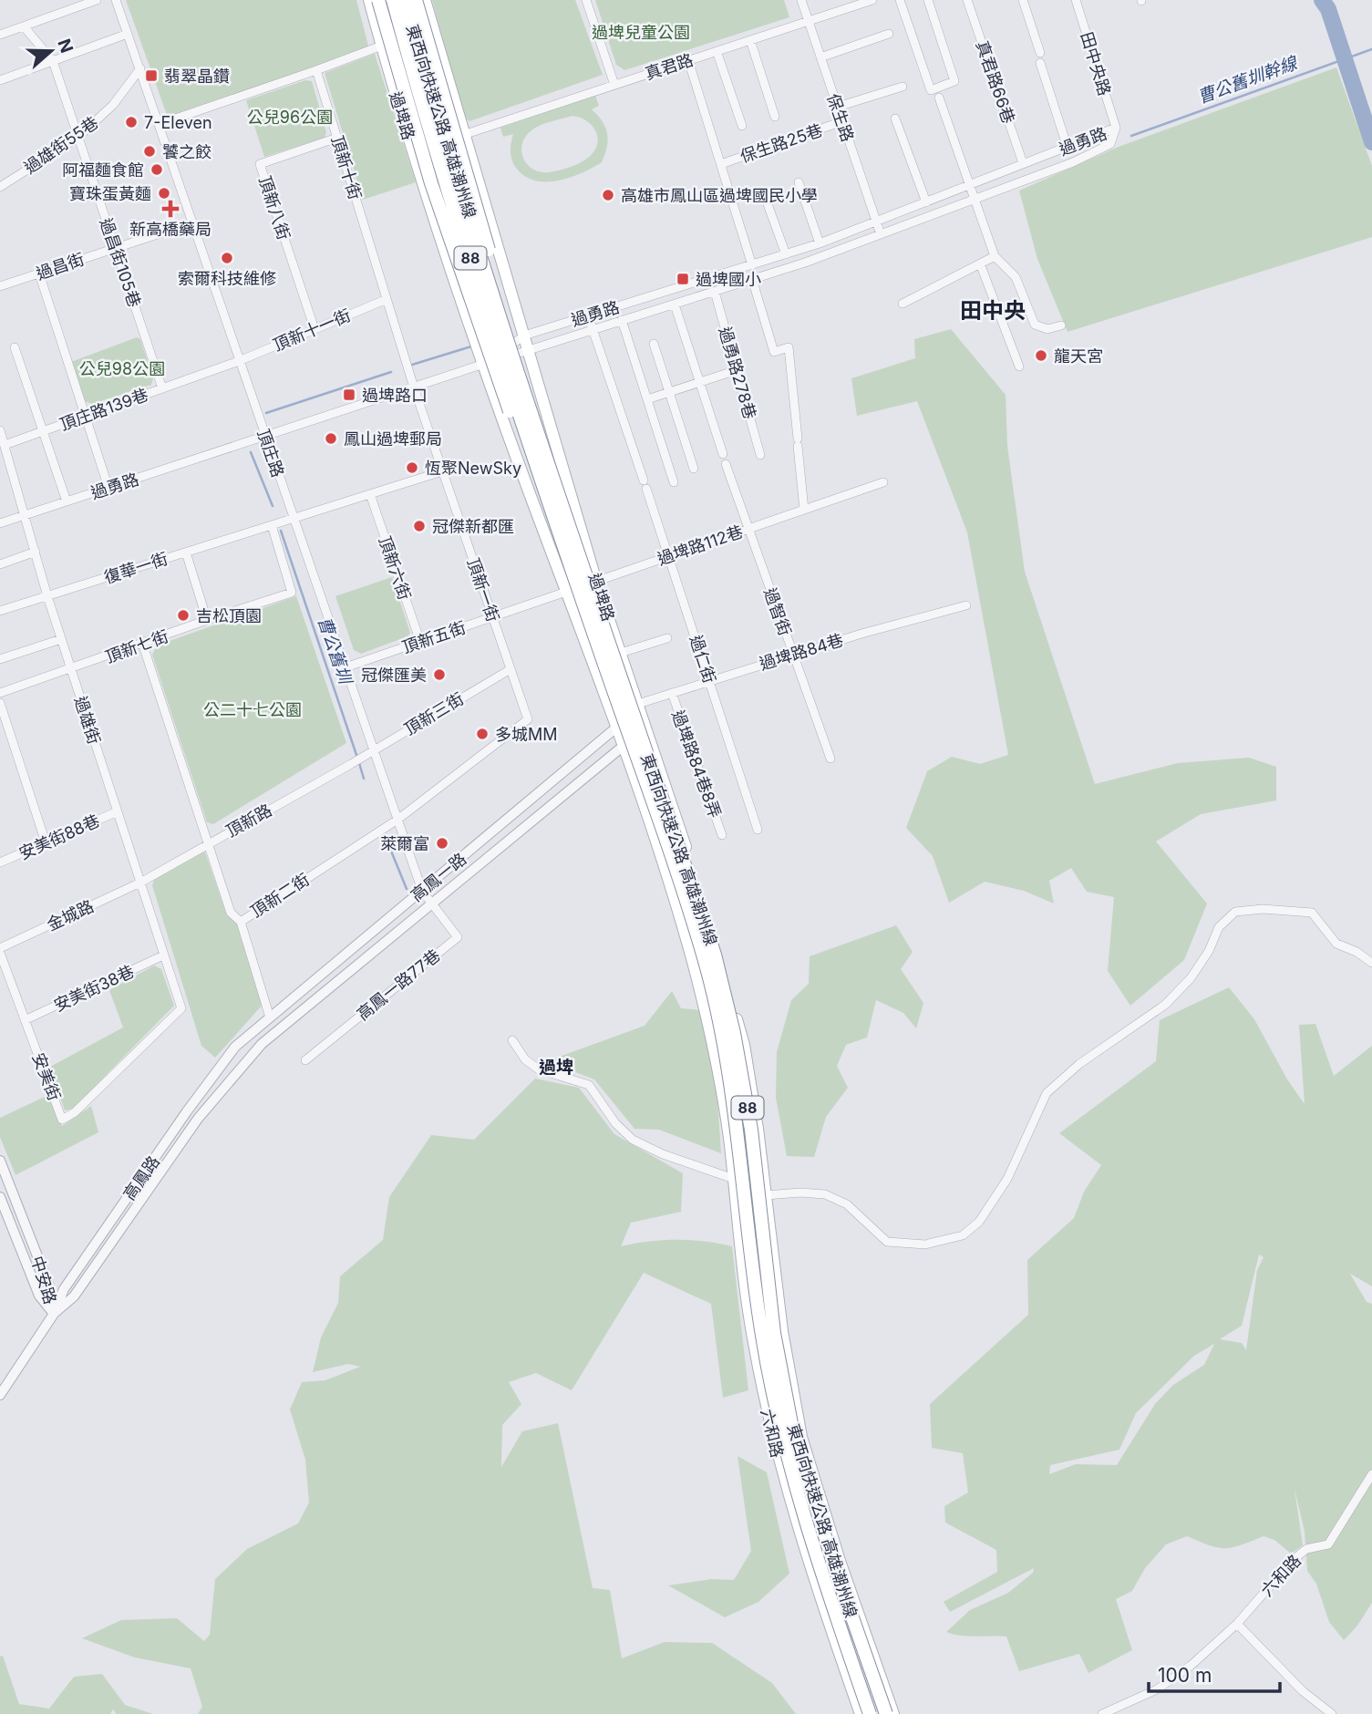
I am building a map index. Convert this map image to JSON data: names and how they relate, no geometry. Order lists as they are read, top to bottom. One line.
{"streets":{"highway":["東西向快速公路 高雄潮州線","88"],"main road":["過埤路","六和路"],"street":["田中央路","真君路","真君路66巷","保生路","過勇路","保生路25巷","過雄街55巷","頂新十街","頂新八街","過昌街105巷","過昌街","頂新十一街","過勇路278巷","頂庄路139巷","頂庄路","過埤路112巷","復華一街","頂新六街","頂新一街","過智街","頂新五街","頂新七街","過埤路84巷","過仁街","頂新三街","過雄街","過埤路84巷8弄","頂新路","安美街88巷","高鳳一路","頂新二街","金城路","高鳳一路77巷","安美街38巷","安美街","高鳳路","中安路"]},"crossings":[["田中央路","過勇路"],["真君路","過埤路"],["真君路","保生路"],["真君路66巷","過勇路"],["過埤路","過勇路"],["過埤路","過埤路112巷"],["過埤路","頂新五街"],["過埤路","過埤路84巷"],["過埤路","高鳳一路"],["過埤路","六和路"],["保生路","過勇路"],["保生路","保生路25巷"],["過勇路","頂新十街"],["過勇路","過勇路278巷"],["過勇路","頂庄路"],["過勇路","頂新一街"],["過勇路","過仁街"],["過勇路","過雄街"],["過雄街55巷","過昌街105巷"],["過雄街55巷","頂庄路"],["頂新十街","頂新八街"],["頂新十街","頂新十一街"],["頂新十街","頂新一街"],["頂新八街","頂新十一街"],["過昌街105巷","過昌街"],["過昌街105巷","頂庄路139巷"],["過昌街","頂庄路"],["頂新十一街","頂庄路139巷"],["頂新十一街","頂庄路"],["頂庄路139巷","頂庄路"],["頂庄路139巷","過雄街"],["頂庄路","復華一街"],["頂庄路","頂新五街"],["頂庄路","頂新三街"],["頂庄路","高鳳一路"],["頂庄路","頂新二街"],["頂庄路","高鳳一路77巷"],["過埤路112巷","過智街"],["過埤路112巷","頂新五街"],["過埤路112巷","過仁街"],["復華一街","頂新六街"],["復華一街","頂新一街"],["復華一街","過雄街"],["頂新六街","頂新五街"],["頂新一街","頂新五街"],["頂新一街","頂新三街"],["頂新一街","頂新二街"],["過智街","過埤路84巷"],["頂新七街","過雄街"],["頂新七街","頂新二街"],["過埤路84巷","過仁街"],["過埤路84巷","過埤路84巷8弄"],["過埤路84巷","高鳳一路"],["頂新三街","頂新路"],["過雄街","頂新路"],["過雄街","安美街88巷"],["過雄街","金城路"],["過雄街","安美街38巷"],["過雄街","安美街"],["頂新路","頂新二街"],["頂新路","金城路"],["高鳳一路","高鳳一路77巷"],["高鳳一路","高鳳路"],["金城路","安美街"],["安美街38巷","安美街"],["高鳳路","中安路"]],"districts":["田中央","過埤"],"water":["曹公舊圳幹線","曹公舊圳"],"parks":["過埤兒童公園","公兒96公園","公兒98公園","公二十七公園"],"places":{"transit":["翡翠晶鑽","過埤國小","過埤路口"],"other":["7-Eleven","饕之餃","阿福麵食館","寶珠蛋黃麵","高雄市鳳山區過埤國民小學","索爾科技維修","龍天宮","鳳山過埤郵局","恆聚NewSky","冠傑新都匯","吉松頂園","冠傑匯美","多城MM","萊爾富"],"health":["新高橋藥局"]},"scale_bar":"100 m","north":"right"}
